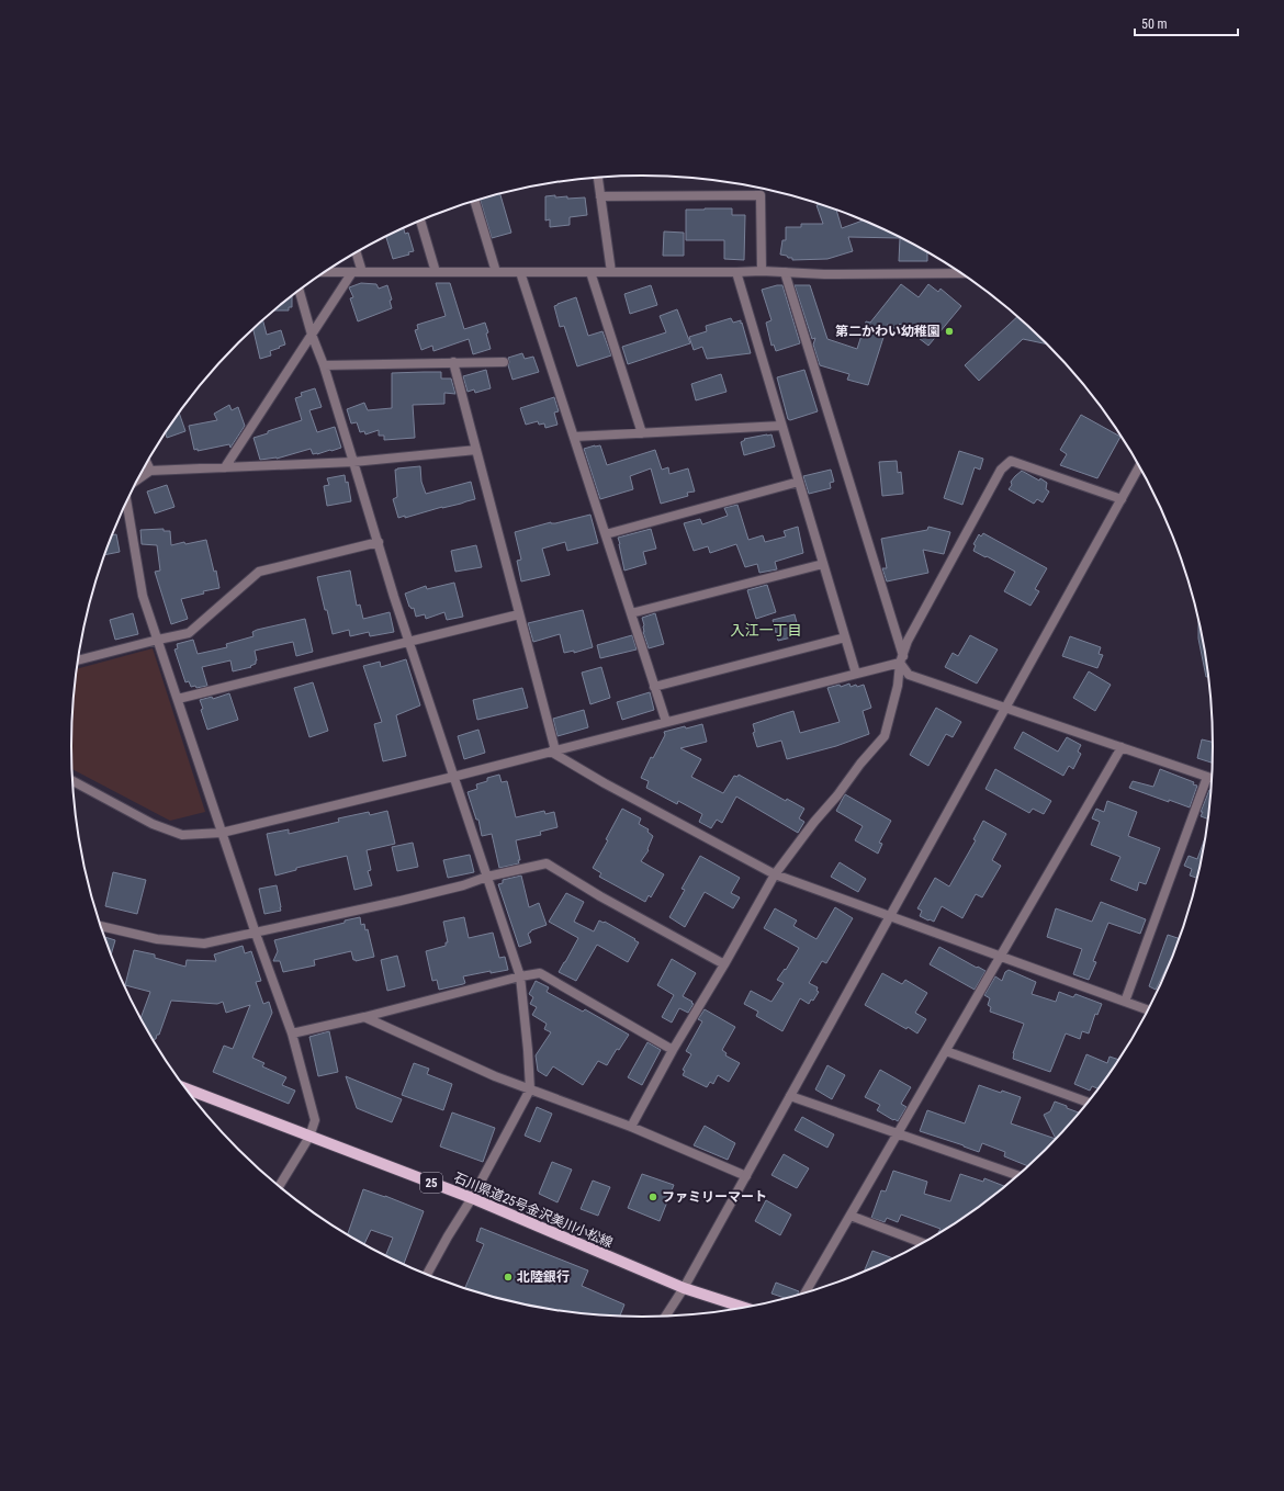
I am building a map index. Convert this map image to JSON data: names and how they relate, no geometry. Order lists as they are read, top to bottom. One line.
{"streets":{"main road":["25","石川県道25号金沢美川小松線"]},"districts":["入江一丁目"],"places":["第二かわい幼稚園","ファミリーマート","北陸銀行"],"scale_bar":"50 m"}
